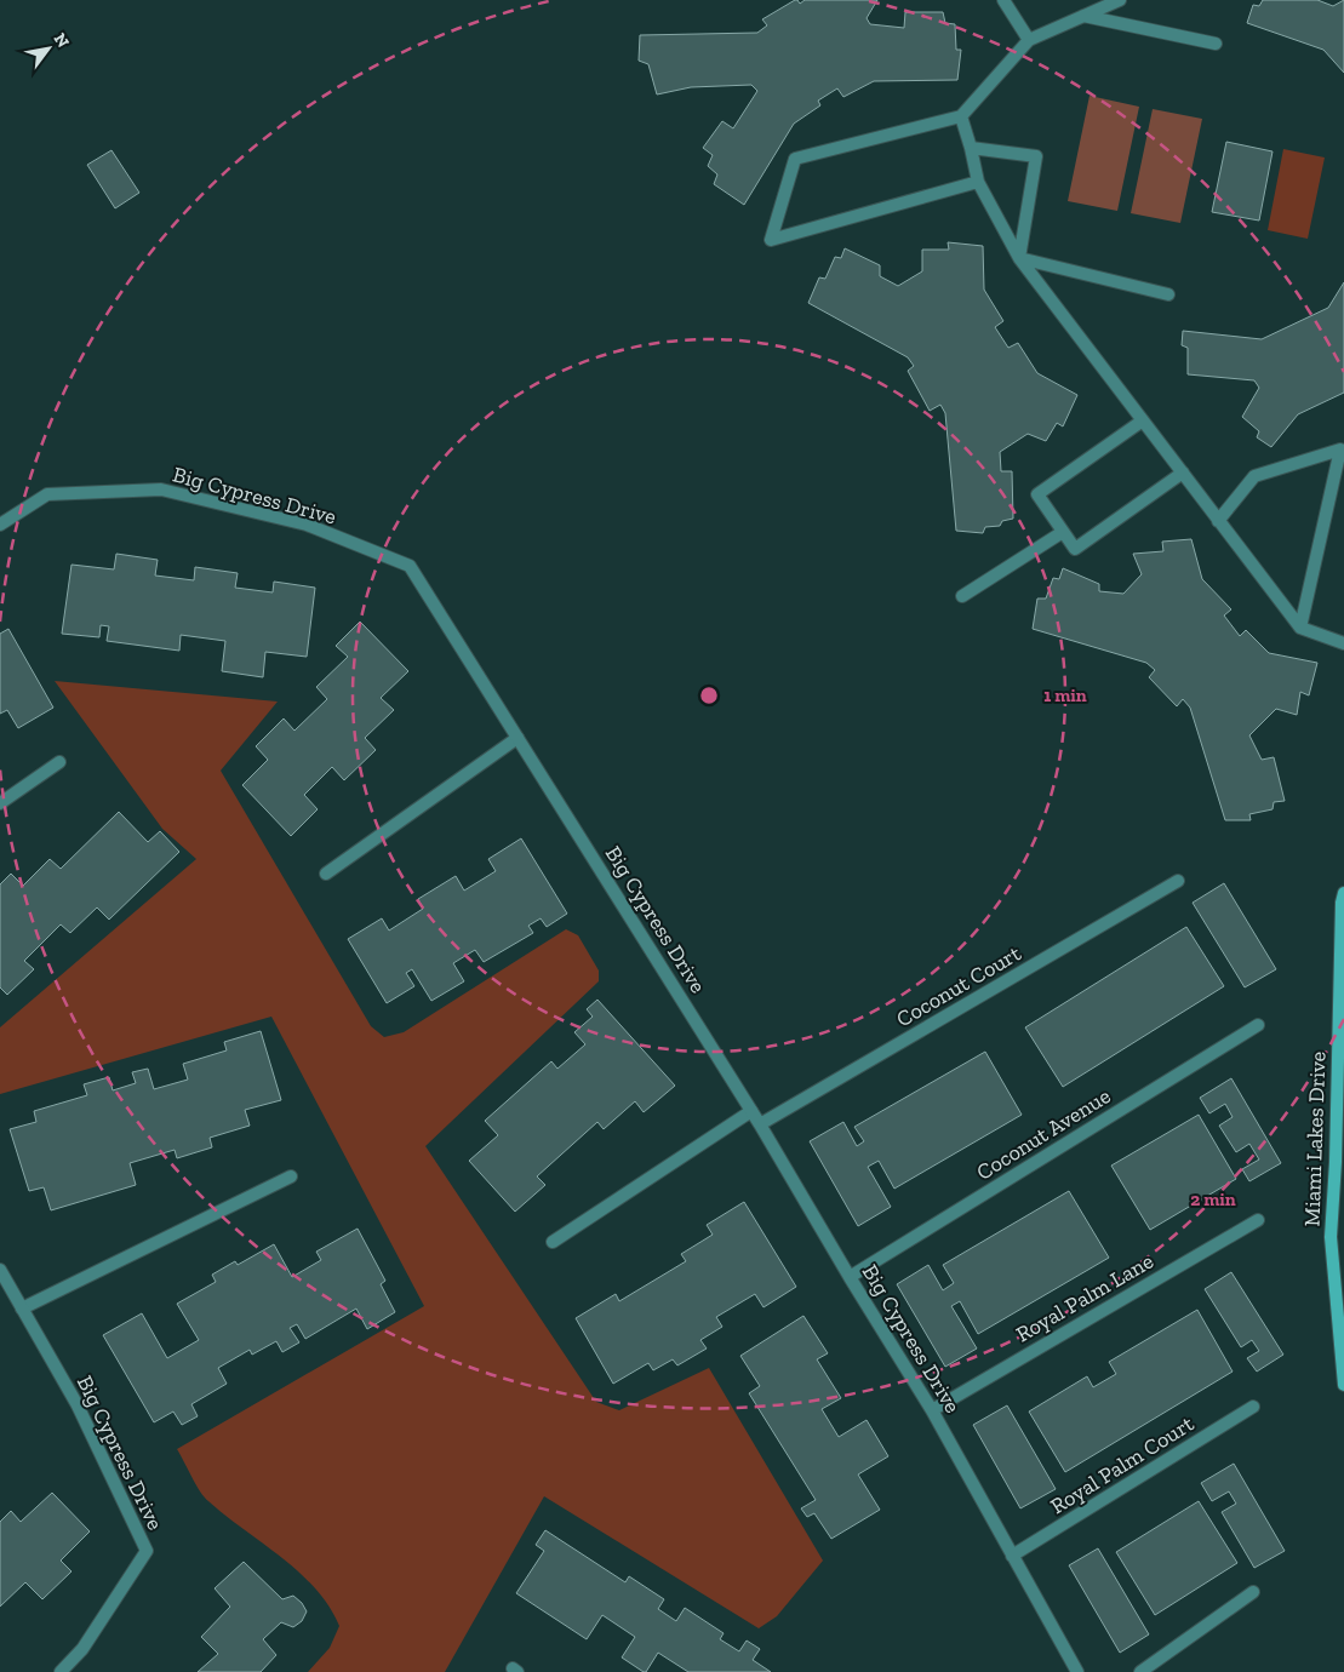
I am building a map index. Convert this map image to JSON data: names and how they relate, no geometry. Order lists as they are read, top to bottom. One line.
{"streets":{"main road":["Miami Lakes Drive"],"street":["Big Cypress Drive","Coconut Court","Coconut Avenue","Royal Palm Lane","Royal Palm Court"]},"crossings":[["Big Cypress Drive","Coconut Court"],["Big Cypress Drive","Coconut Avenue"],["Big Cypress Drive","Royal Palm Lane"],["Big Cypress Drive","Royal Palm Court"]],"north":"top right","rings":["1 min","2 min"]}
